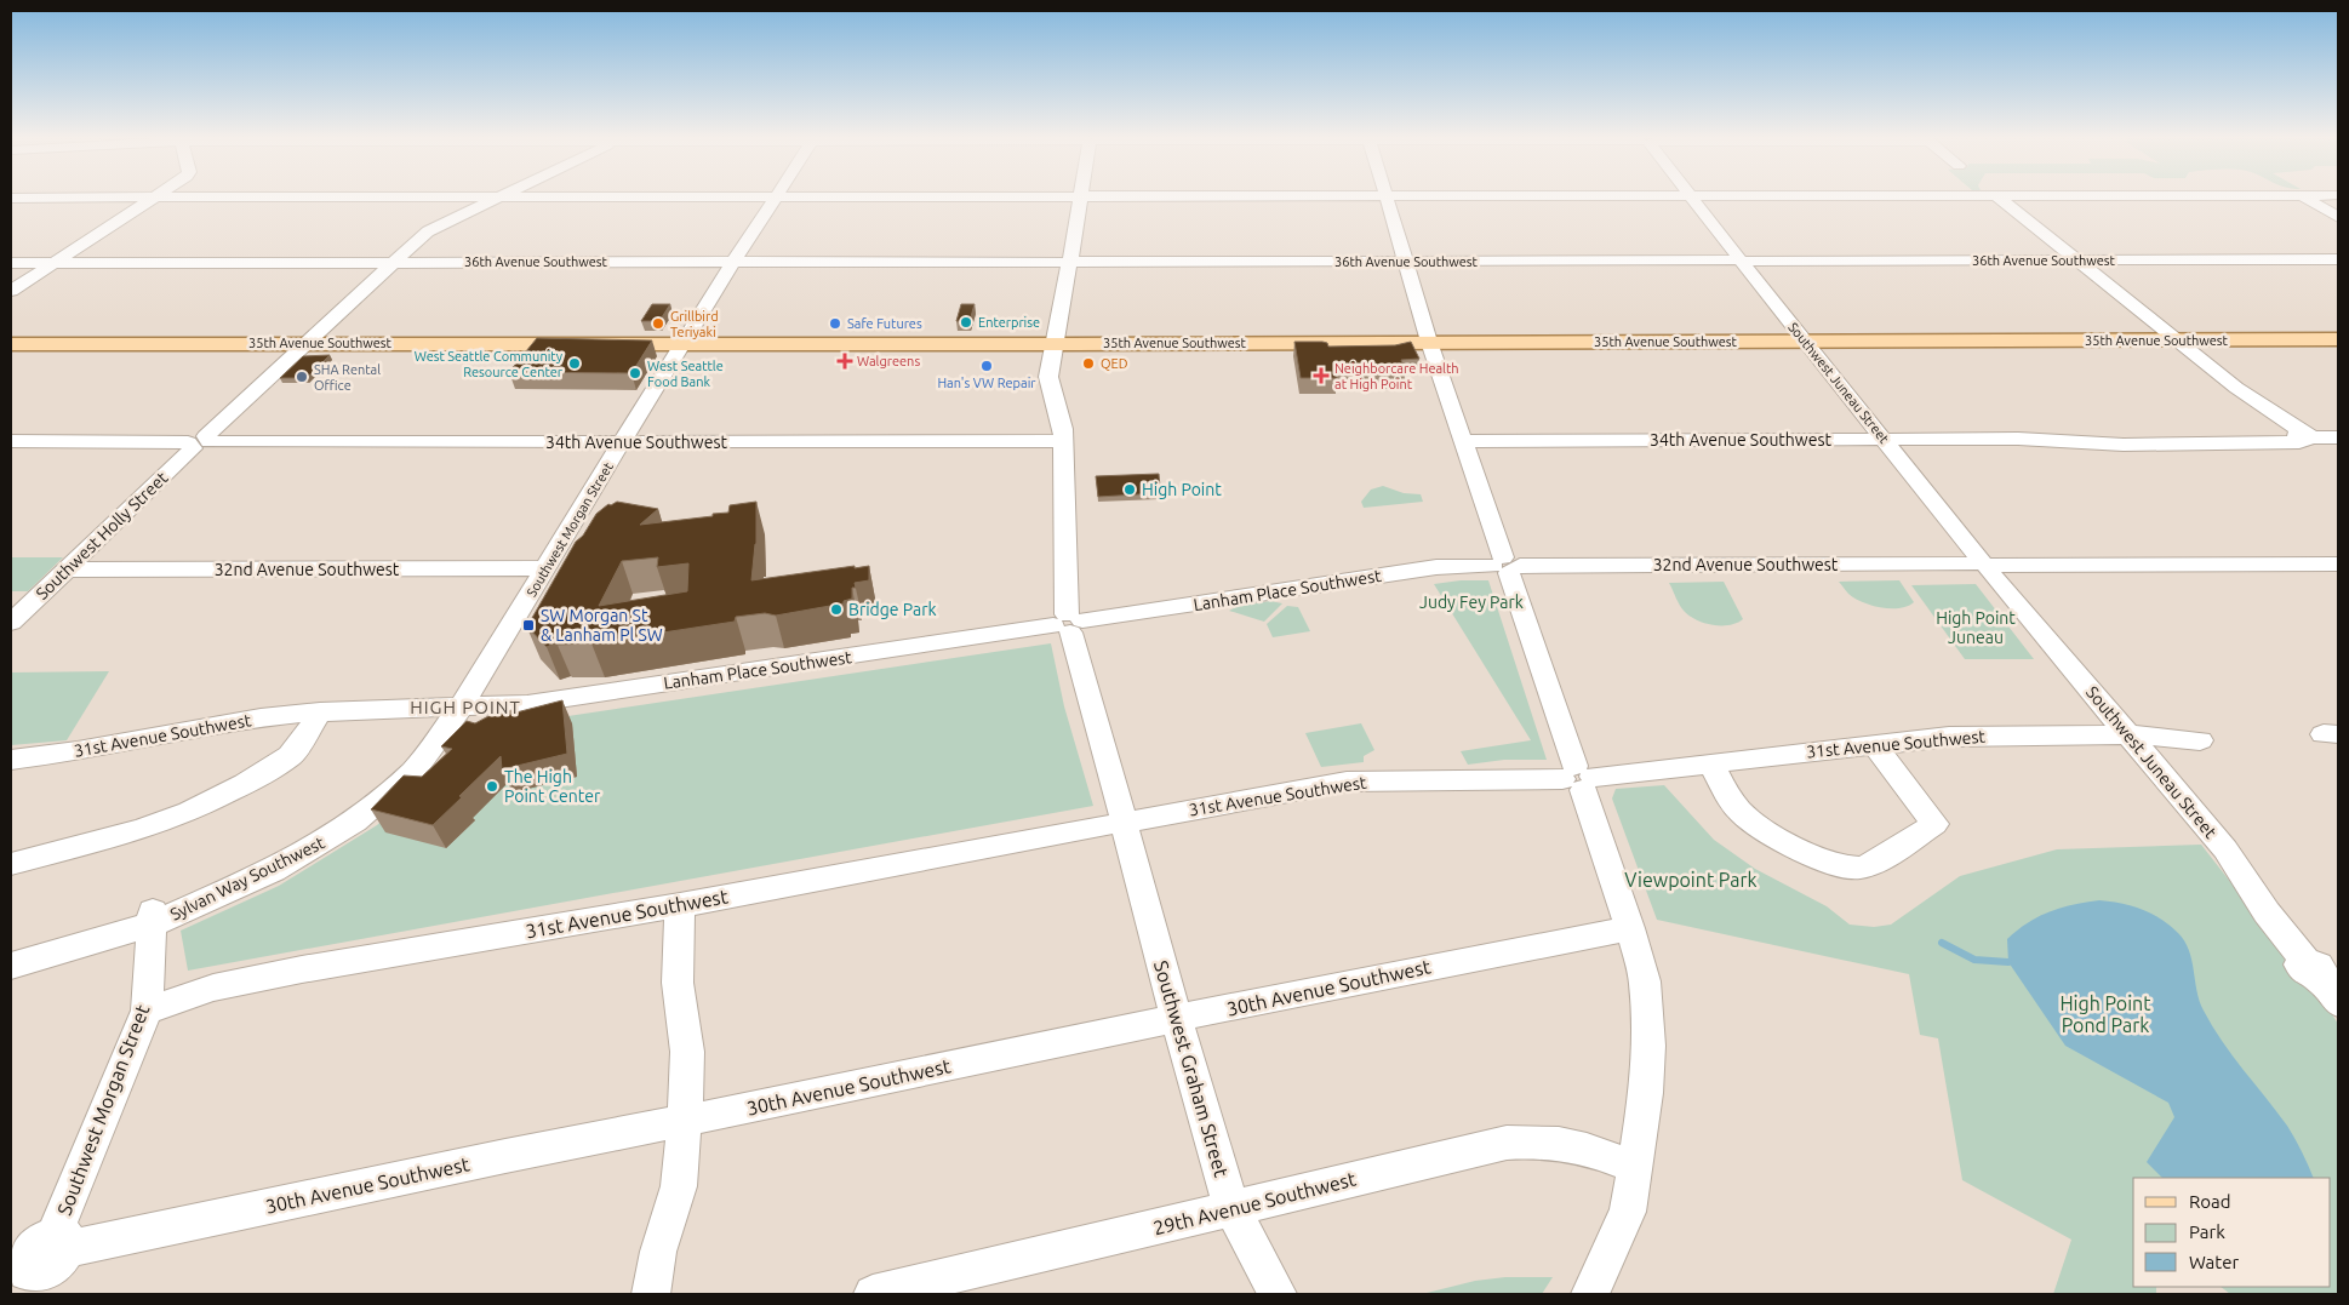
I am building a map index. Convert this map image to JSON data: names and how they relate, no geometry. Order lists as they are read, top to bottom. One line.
{"streets":{"main road":["35th Avenue Southwest"],"street":["36th Avenue Southwest","Southwest Juneau Street","34th Avenue Southwest","Southwest Morgan Street","Southwest Holly Street","32nd Avenue Southwest","Lanham Place Southwest","31st Avenue Southwest","Sylvan Way Southwest","30th Avenue Southwest","Southwest Graham Street","29th Avenue Southwest"]},"crossings":[["36th Avenue Southwest","Southwest Juneau Street"],["36th Avenue Southwest","Southwest Morgan Street"],["36th Avenue Southwest","Southwest Holly Street"],["36th Avenue Southwest","Southwest Graham Street"],["35th Avenue Southwest","Southwest Juneau Street"],["35th Avenue Southwest","Southwest Morgan Street"],["35th Avenue Southwest","Southwest Holly Street"],["35th Avenue Southwest","Southwest Graham Street"],["Southwest Juneau Street","34th Avenue Southwest"],["Southwest Juneau Street","32nd Avenue Southwest"],["Southwest Juneau Street","31st Avenue Southwest"],["34th Avenue Southwest","Southwest Morgan Street"],["34th Avenue Southwest","Southwest Holly Street"],["34th Avenue Southwest","Southwest Graham Street"],["Southwest Morgan Street","32nd Avenue Southwest"],["Southwest Morgan Street","Lanham Place Southwest"],["Southwest Morgan Street","31st Avenue Southwest"],["Southwest Morgan Street","Sylvan Way Southwest"],["Southwest Morgan Street","30th Avenue Southwest"],["Southwest Holly Street","32nd Avenue Southwest"],["32nd Avenue Southwest","Lanham Place Southwest"],["Lanham Place Southwest","31st Avenue Southwest"],["Lanham Place Southwest","Sylvan Way Southwest"],["Lanham Place Southwest","Southwest Graham Street"],["31st Avenue Southwest","Sylvan Way Southwest"],["31st Avenue Southwest","Southwest Graham Street"],["30th Avenue Southwest","Southwest Graham Street"],["Southwest Graham Street","29th Avenue Southwest"]],"districts":["HIGH POINT"],"parks":["Judy Fey Park","High Point Juneau","Viewpoint Park","High Point Pond Park"],"places":{"other":["Enterprise","Grillbird Teriyaki","Safe Futures","West Seattle Community Resource Center","QED","Han's VW Repair","West Seattle Food Bank","SHA Rental Office","High Point","Bridge Park","The High Point Center"],"health":["Walgreens","Neighborcare Health at High Point"],"transit":["SW Morgan St & Lanham Pl SW"]},"legend":["Road","Park","Water"]}
